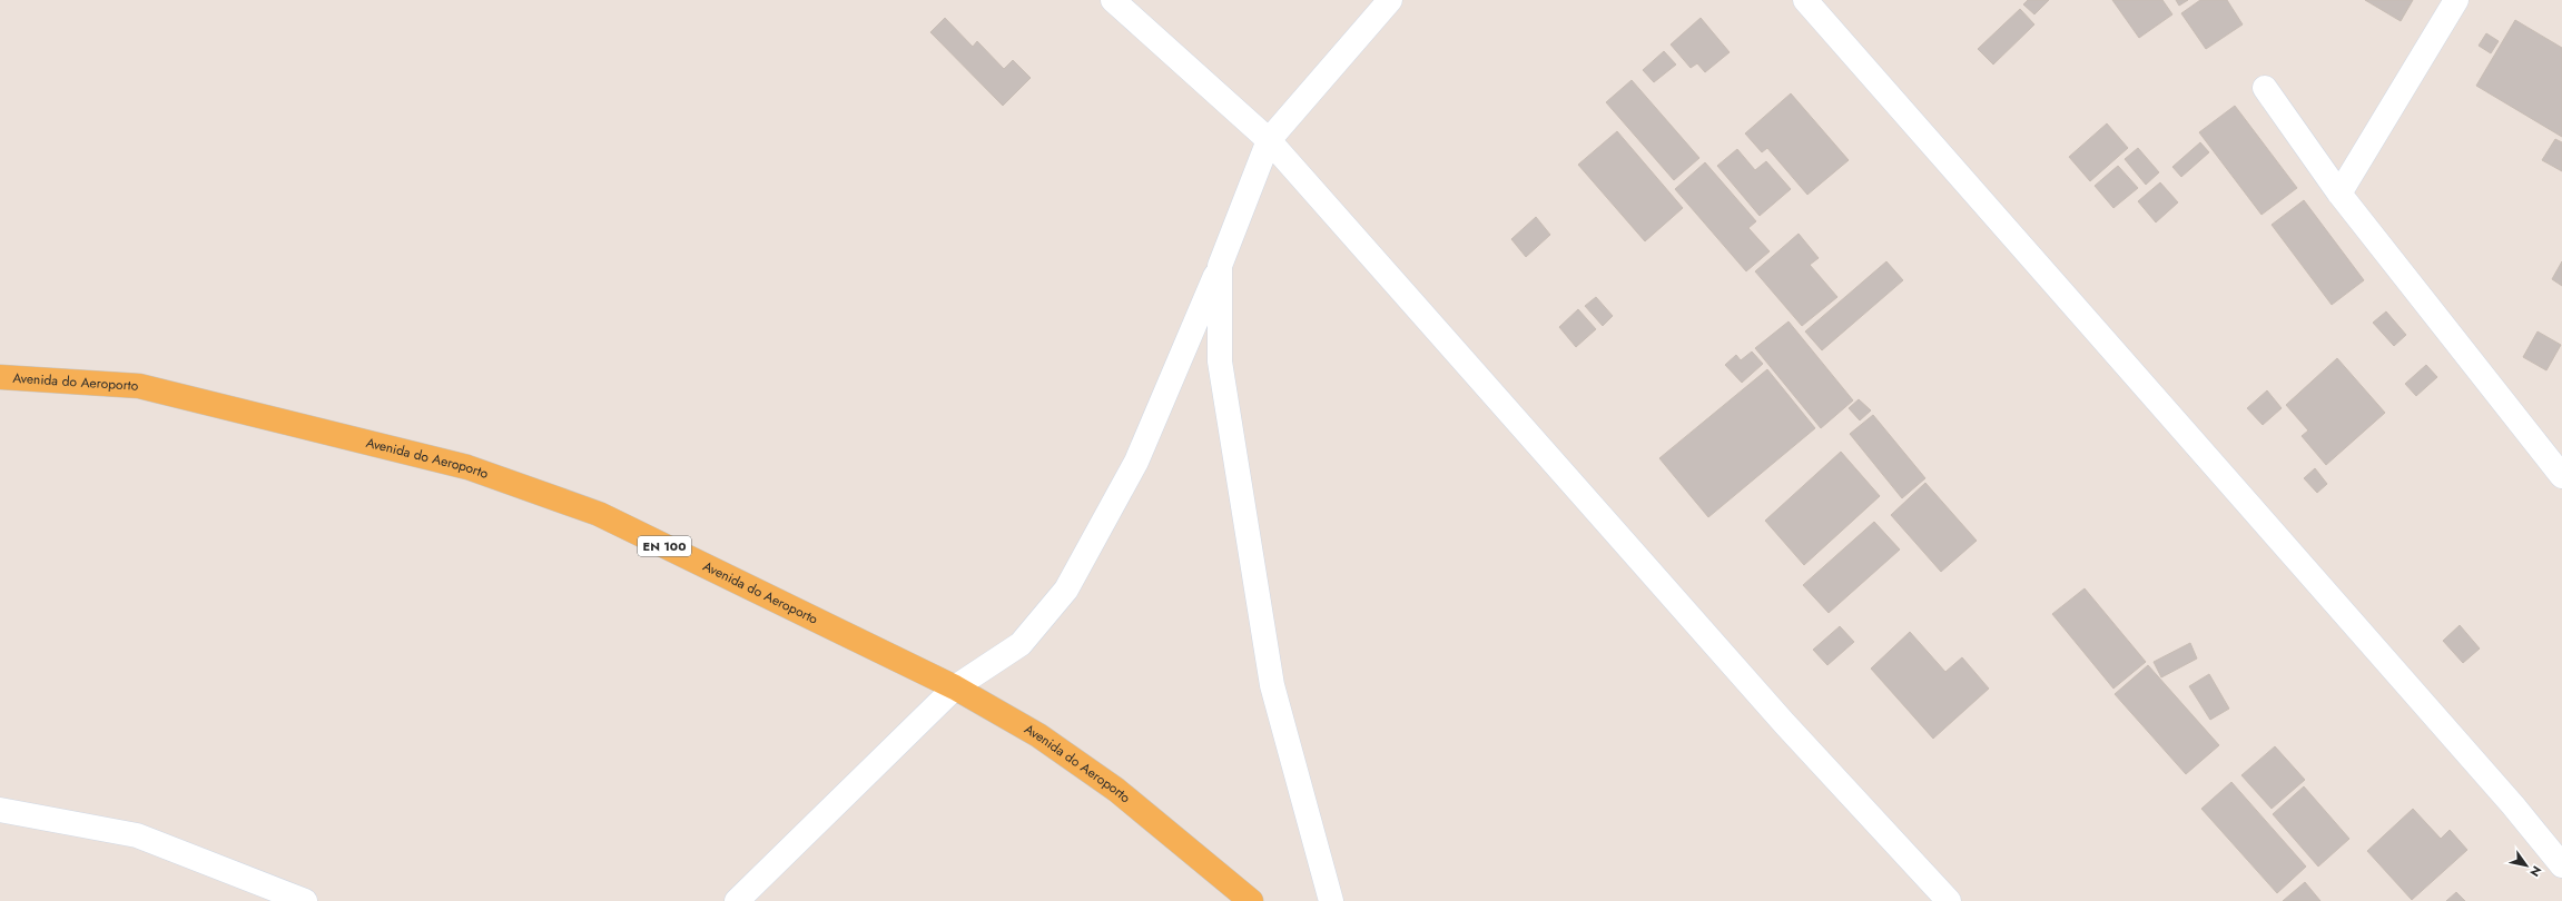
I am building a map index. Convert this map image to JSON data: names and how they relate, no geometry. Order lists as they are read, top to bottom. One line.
{"streets":{"main road":["Avenida do Aeroporto","EN 100"]},"north":"bottom right"}
